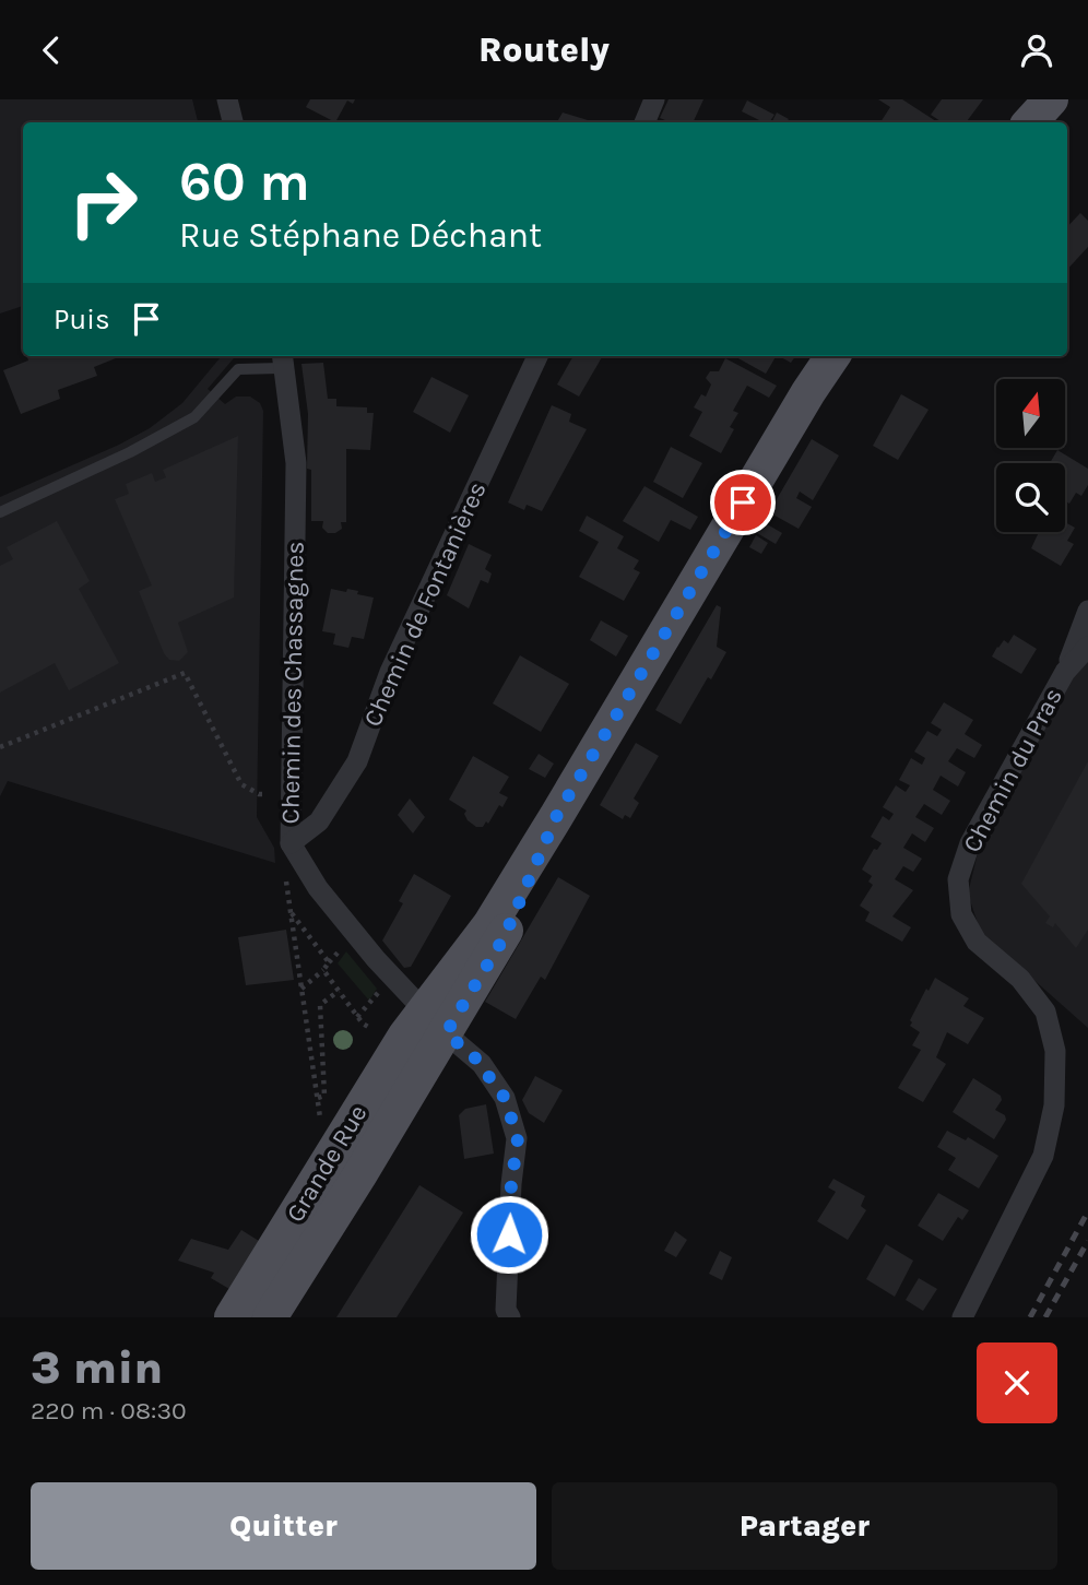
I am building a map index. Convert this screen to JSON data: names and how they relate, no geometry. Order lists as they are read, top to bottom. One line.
{"streets":{"main road":["Grande Rue"],"street":["Chemin de Fontanières","Chemin des Chassagnes","Chemin du Pras"]},"crossings":[["Chemin de Fontanières","Chemin des Chassagnes"],["Chemin des Chassagnes","Grande Rue"]],"north":"top","page":{"header":"Routely","turn":["60 m","Rue Stéphane Déchant"],"then":"Puis","heading":["3 min","220 m · 08:30"],"buttons":["Quitter","Partager"]}}
